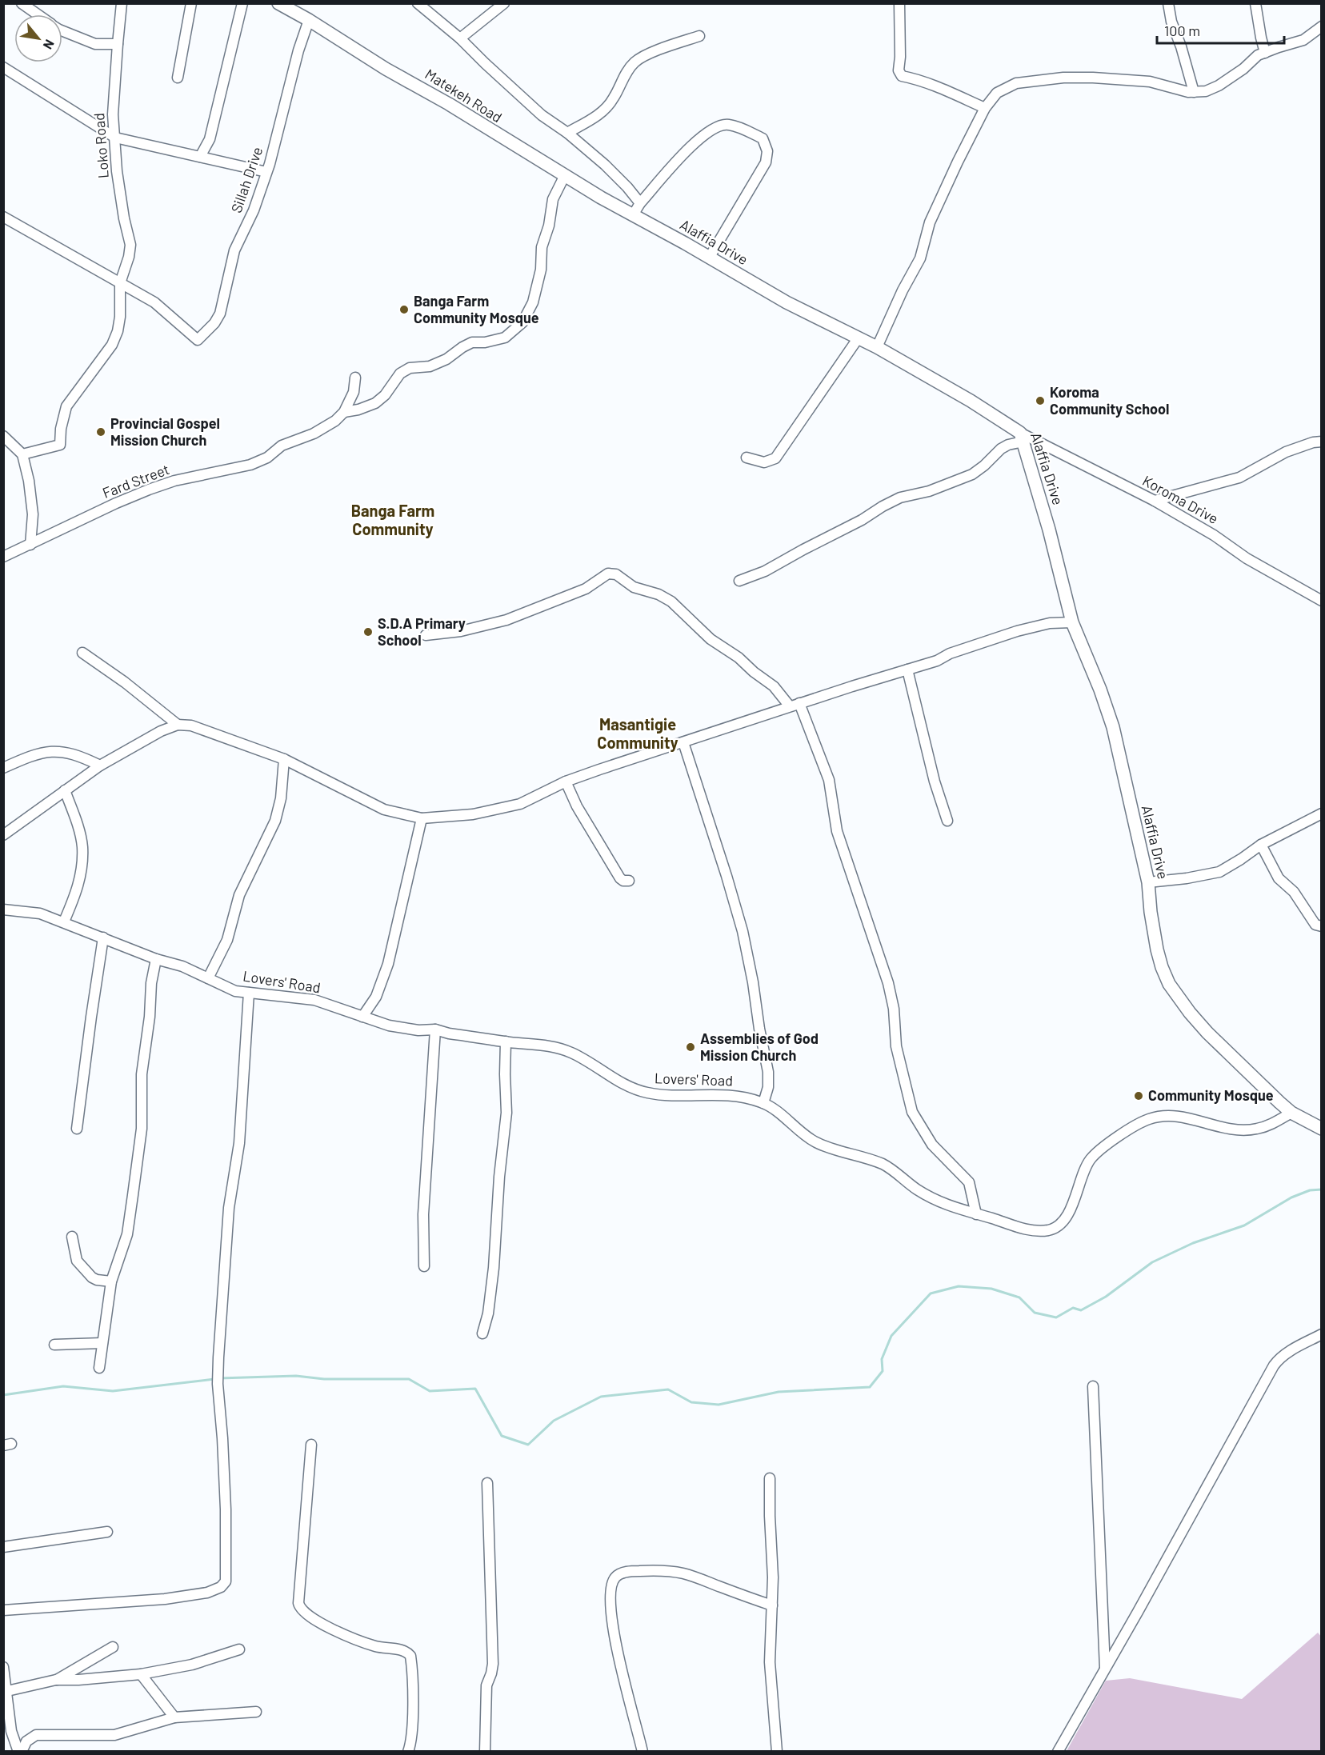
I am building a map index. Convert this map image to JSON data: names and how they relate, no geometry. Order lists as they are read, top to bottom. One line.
{"streets":{"street":["Matekeh Road","Loko Road","Sillah Drive","Alaffia Drive","Fard Street","Koroma Drive","Lovers' Road"]},"crossings":[["Matekeh Road","Sillah Drive"],["Matekeh Road","Alaffia Drive"],["Loko Road","Sillah Drive"],["Alaffia Drive","Koroma Drive"],["Alaffia Drive","Lovers' Road"]],"districts":["Banga Farm Community","Masantigie Community"],"places":["Banga Farm Community Mosque","Koroma Community School","Provincial Gospel Mission Church","S.D.A Primary School","Assemblies of God Mission Church","Community Mosque"],"scale_bar":"100 m","north":"bottom right"}
